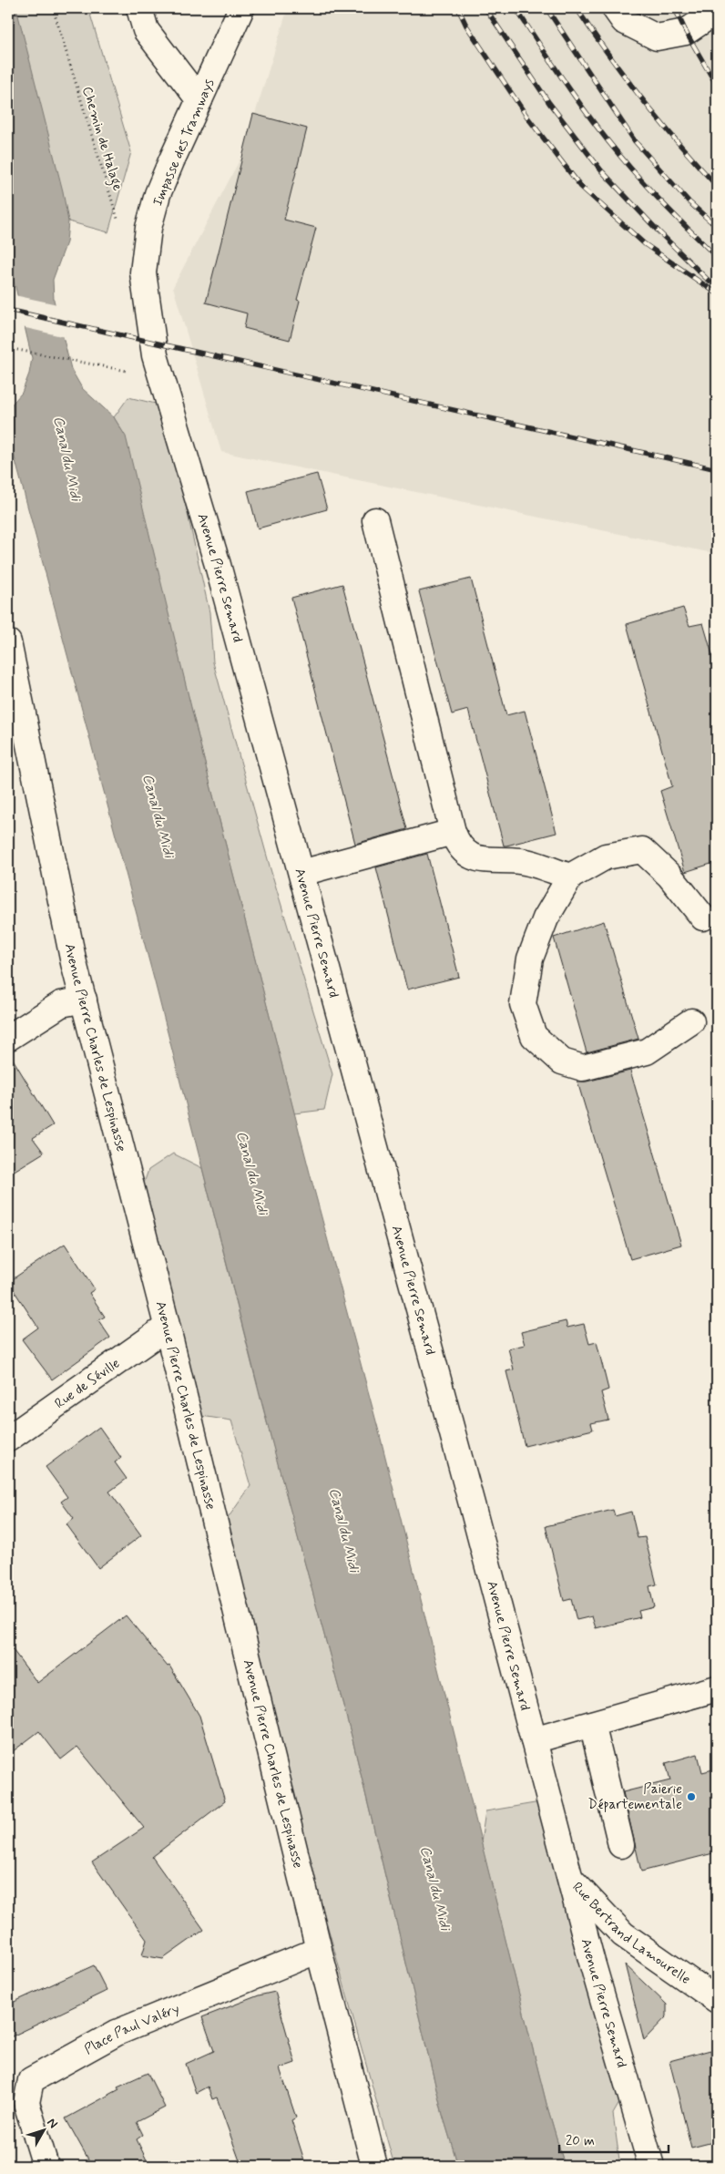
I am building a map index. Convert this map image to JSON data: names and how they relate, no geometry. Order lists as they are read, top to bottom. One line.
{"streets":{"street":["Impasse des Tramways","Avenue Pierre Semard","Avenue Pierre Charles de Lespinasse","Rue de Séville","Rue Bertrand Lamourelle","Place Paul Valéry"],"path":["Chemin de Halage"]},"crossings":[["Impasse des Tramways","Avenue Pierre Semard"],["Avenue Pierre Semard","Rue Bertrand Lamourelle"],["Avenue Pierre Charles de Lespinasse","Rue de Séville"],["Avenue Pierre Charles de Lespinasse","Place Paul Valéry"]],"water":["Canal du Midi"],"places":["Paierie Départementale"],"scale_bar":"20 m","north":"top right"}
